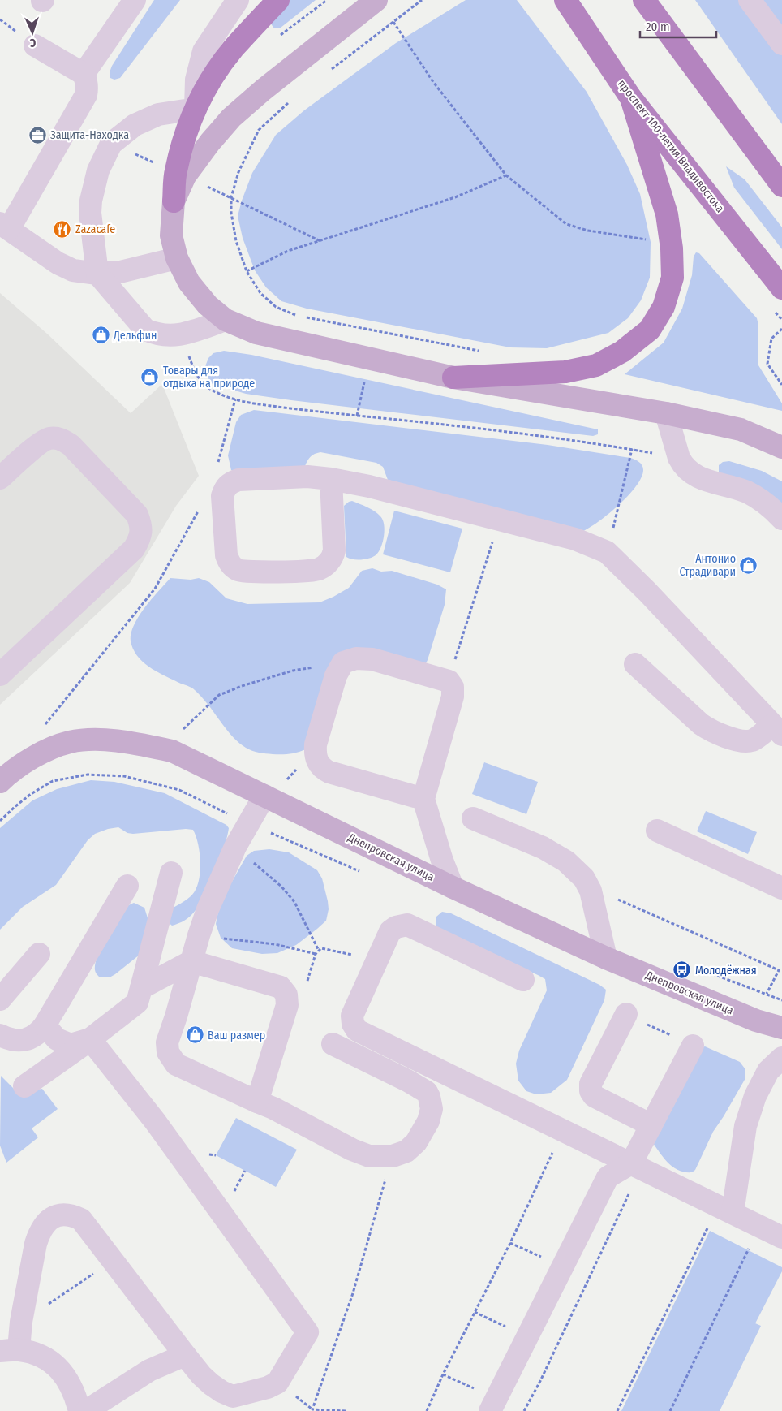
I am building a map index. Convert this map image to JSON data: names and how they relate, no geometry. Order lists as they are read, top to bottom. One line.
{"streets":{"highway":["проспект 100-летия Владивостока"],"main road":["Днепровская улица"]},"places":{"office":["Защита-Находка"],"restaurant":["Zazacafe"],"shop":["Дельфин","Товары для отдыха на природе","Антонио Страдивари","Ваш размер"],"bus stop":["Молодёжная"]},"scale_bar":"20 m","north":"bottom"}
